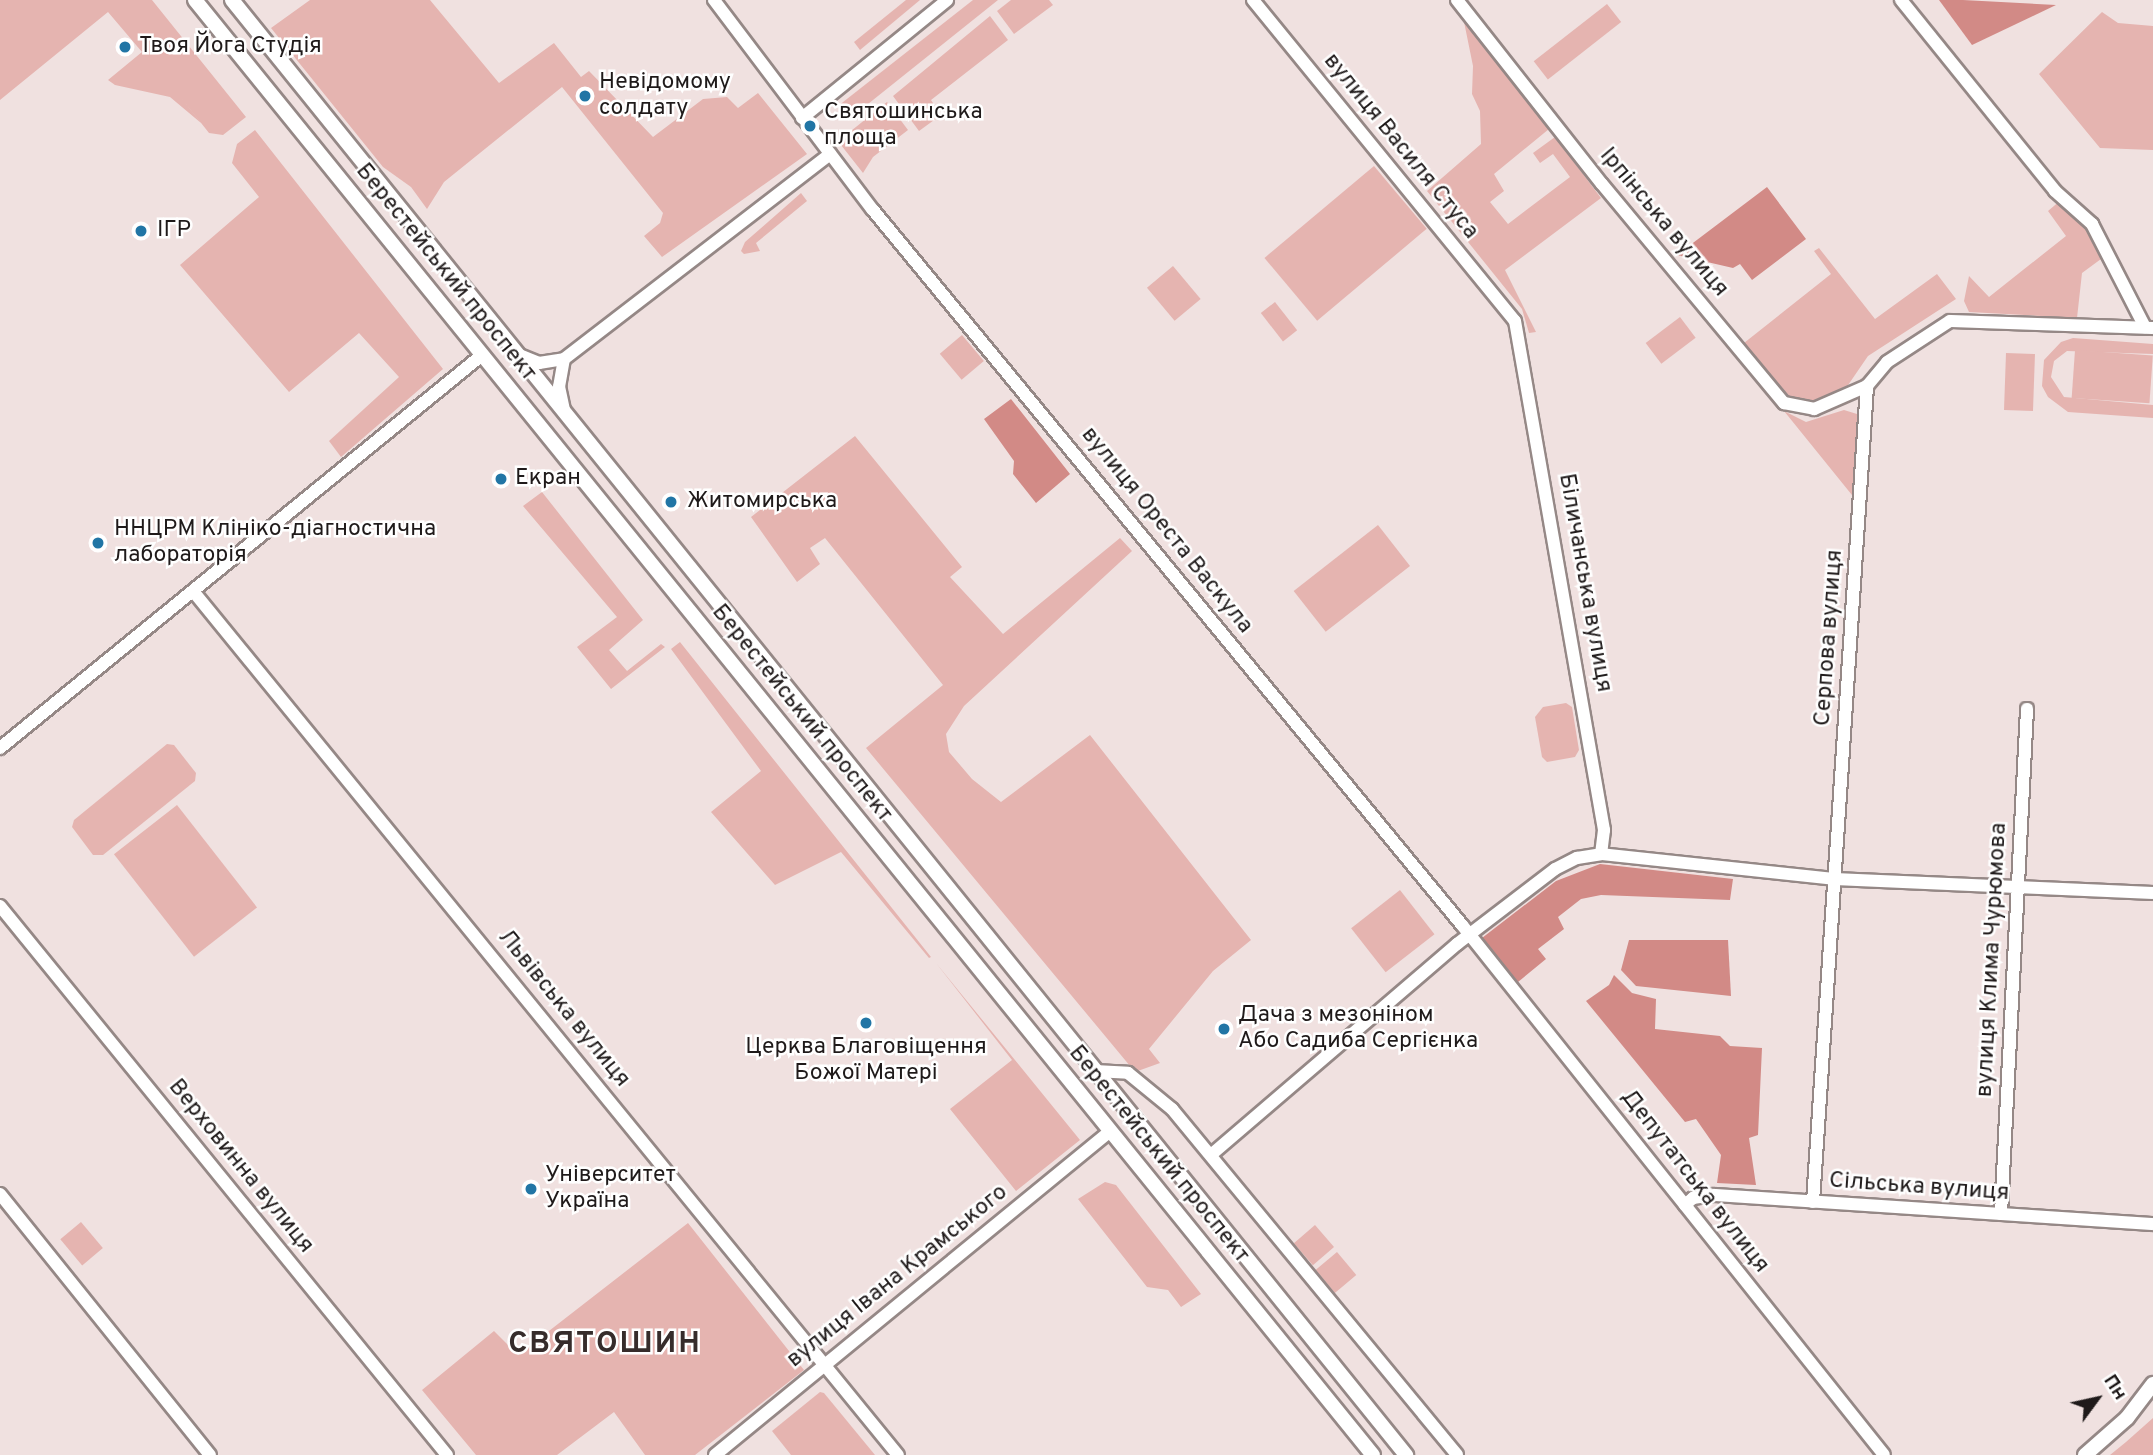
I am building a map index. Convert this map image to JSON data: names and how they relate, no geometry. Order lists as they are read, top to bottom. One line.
{"streets":{"main road":["Берестейський проспект"],"street":["вулиця Василя Стуса","Ірпінська вулиця","вулиця Ореста Васкула","Біличанська вулиця","Серпова вулиця","вулиця Клима Чурюмова","Львівська вулиця","Верховинна вулиця","Депутатська вулиця","Сільська вулиця","вулиця Івана Крамського"]},"crossings":[["вулиця Василя Стуса","Біличанська вулиця"],["Ірпінська вулиця","Серпова вулиця"],["Берестейський проспект","вулиця Івана Крамського"],["вулиця Ореста Васкула","Депутатська вулиця"],["Серпова вулиця","Сільська вулиця"],["вулиця Клима Чурюмова","Сільська вулиця"],["Львівська вулиця","вулиця Івана Крамського"],["Депутатська вулиця","Сільська вулиця"]],"districts":["СВЯТОШИН"],"places":["Твоя Йога Студiя","Невідомому солдату","Святошинська площа","ІГР","Екран","Житомирська","ННЦРМ Клініко-діагностична лабораторія","Церква Благовіщення Божої Матері","Дача з мезоніном Або Садиба Сергієнка","Університет Україна"],"north":"top right"}
